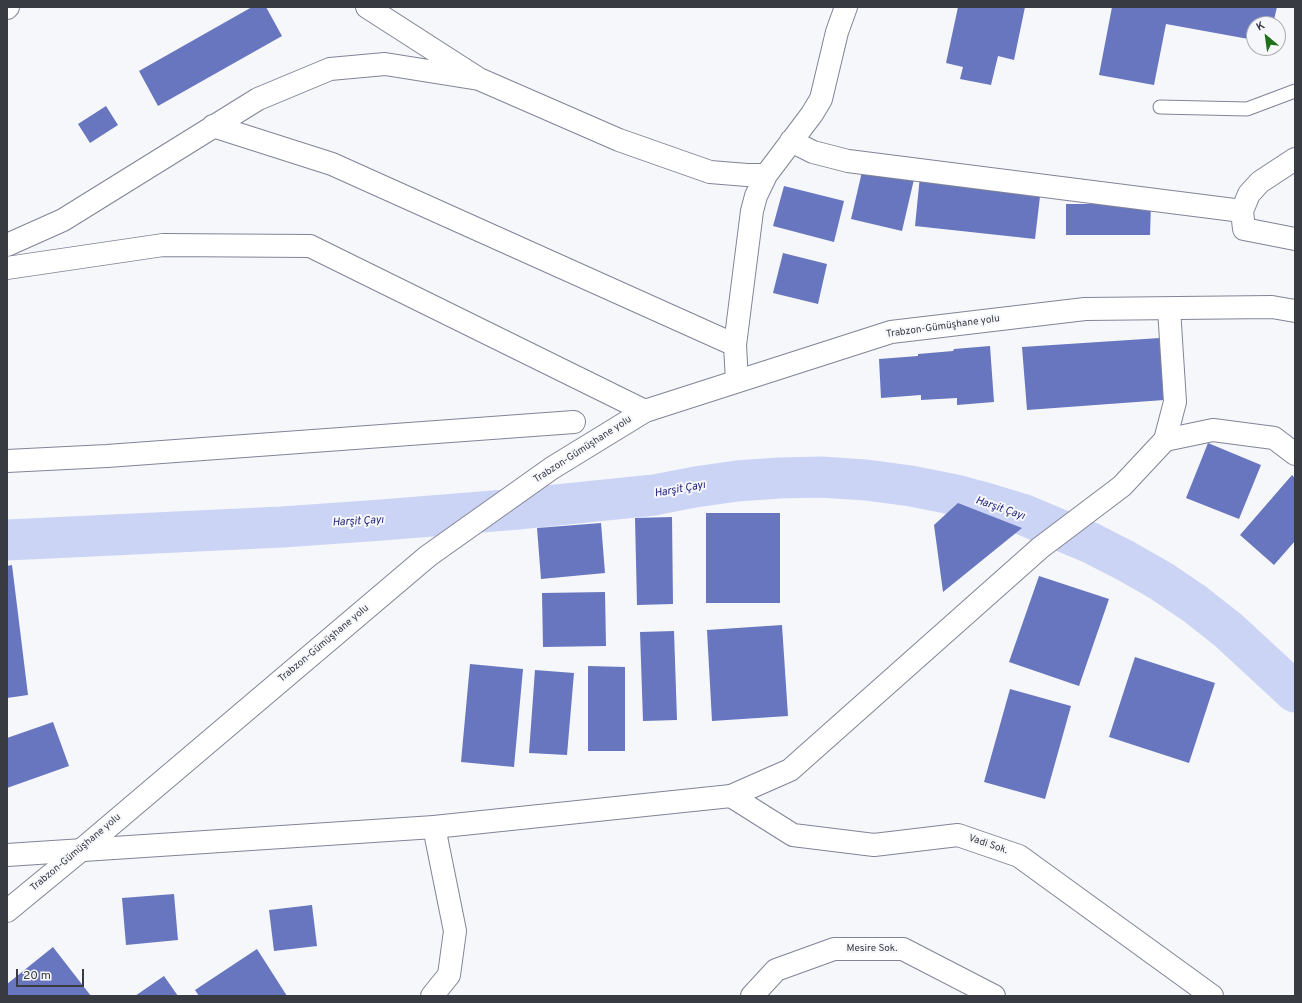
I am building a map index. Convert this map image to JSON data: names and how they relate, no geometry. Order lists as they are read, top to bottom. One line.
{"streets":{"street":["Trabzon-Gümüşhane yolu","Vadi Sok.","Mesire Sok."]},"water":["Harşit Çayı"],"scale_bar":"20 m","north":"top left"}
